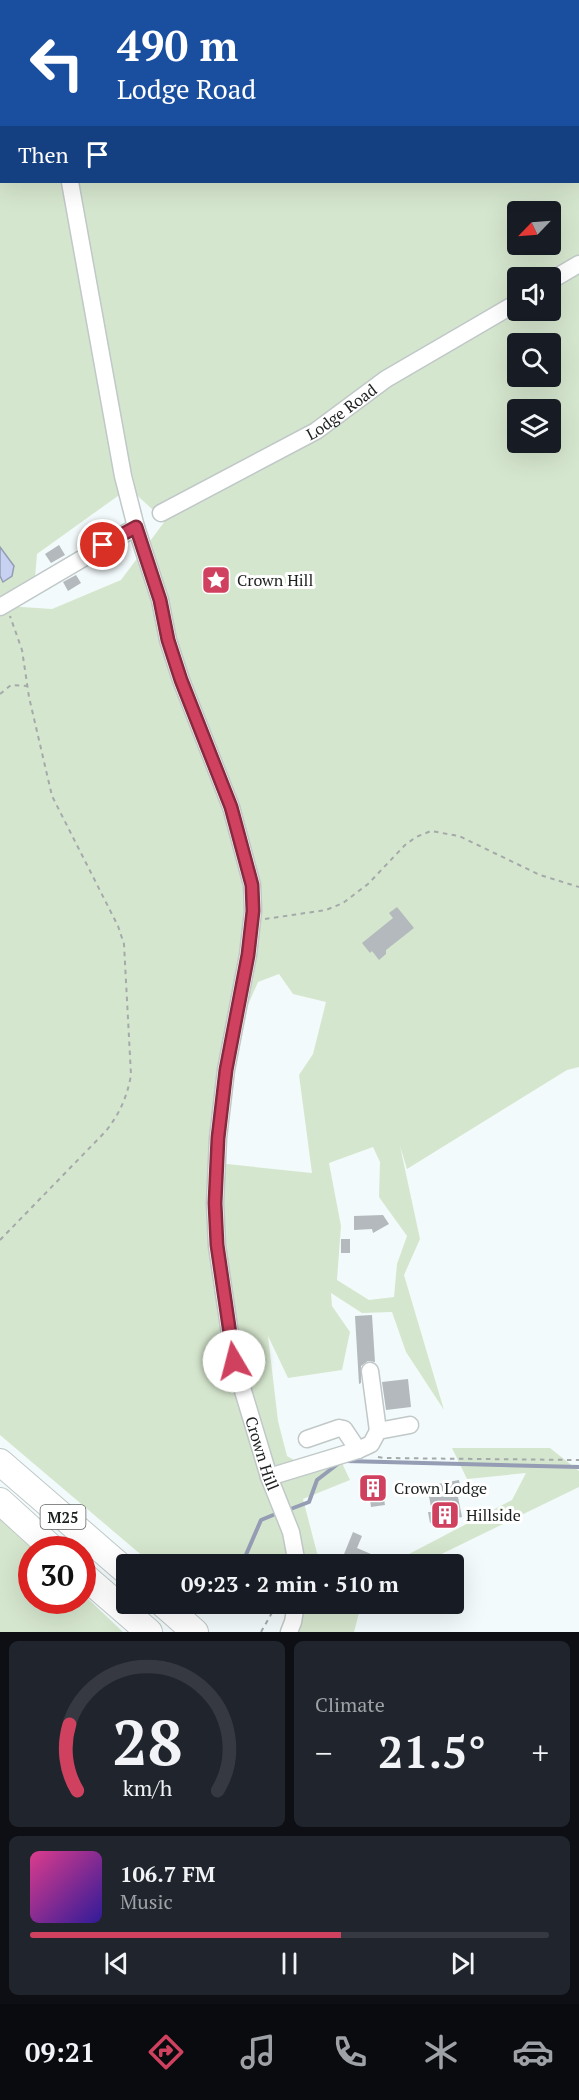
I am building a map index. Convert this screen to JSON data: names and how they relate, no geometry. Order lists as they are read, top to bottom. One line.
{"streets":{"highway":["M25"],"street":["Lodge Road","Crown Hill"]},"places":{"place":["Crown Hill"],"building":["Crown Lodge","Hillside"]},"north":"bottom left","page":{"turn":["490 m","Lodge Road"],"then":"Then","limit":"30","trip":"09:23 · 2 min · 510 m","tile":"Climate","heat":["−","21.5°","+"],"song":["106.7 FM","Music"],"tabs":"09:21","gauge":["28","km/h"]}}
